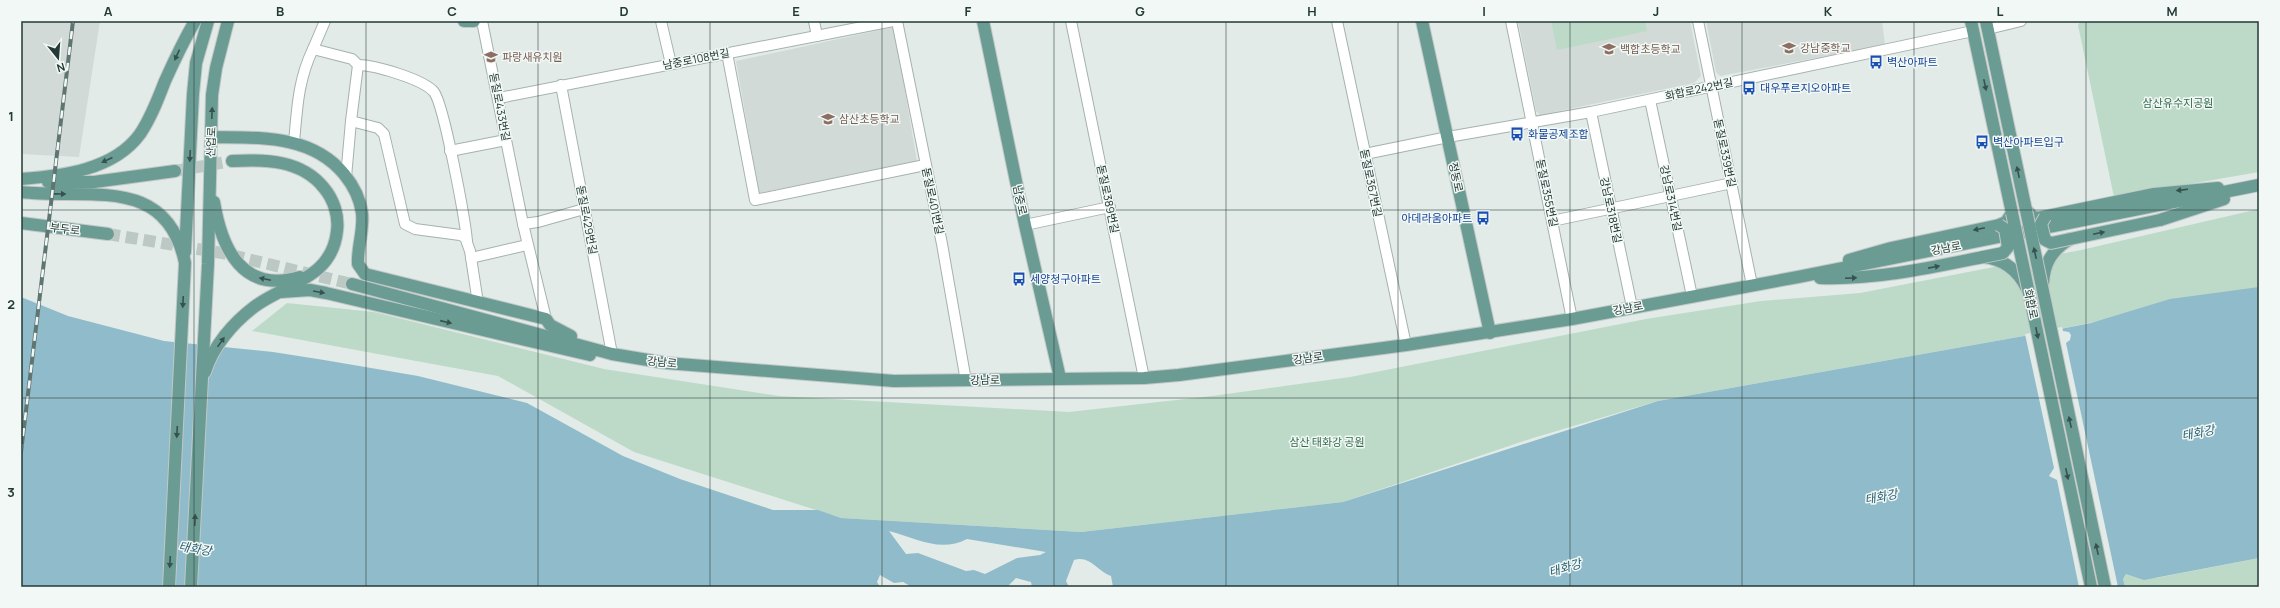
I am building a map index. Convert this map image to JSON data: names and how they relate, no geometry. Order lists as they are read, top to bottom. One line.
{"streets":{"main road":["산업로","정동로","남중로","부두로","강남로","화합로"],"street":["남중로108번길","화합로242번길","돋질로433번길","돋질로339번길","돋질로367번길","돋질로355번길","강남로314번길","돋질로389번길","돋질로401번길","강남로318번길","돋질로429번길"]},"crossings":[["남중로108번길","돋질로433번길"],["남중로108번길","돋질로429번길"],["화합로242번길","돋질로339번길"],["화합로242번길","정동로"],["화합로242번길","돋질로367번길"],["화합로242번길","돋질로355번길"],["화합로242번길","강남로314번길"],["화합로242번길","강남로318번길"],["화합로242번길","화합로"],["돋질로339번길","강남로"],["정동로","강남로"],["돋질로367번길","강남로"],["돋질로355번길","강남로"],["강남로314번길","강남로"],["돋질로389번길","강남로"],["남중로","강남로"],["돋질로401번길","강남로"],["강남로318번길","강남로"],["돋질로429번길","강남로"]],"water":["태화강"],"parks":["삼산유수지공원","삼산 태화강 공원"],"places":{"school or university":["강남중학교","백합초등학교","파랑새유치원","삼산초등학교"],"bus stop":["벽산아파트","대우푸르지오아파트","화물공제조합","벽산아파트입구","아데라움아파트","세양청구아파트"]},"north":"bottom","grid":{"columns":["A","B","C","D","E","F","G","H","I","J","K","L","M"],"rows":["1","2","3"]}}
